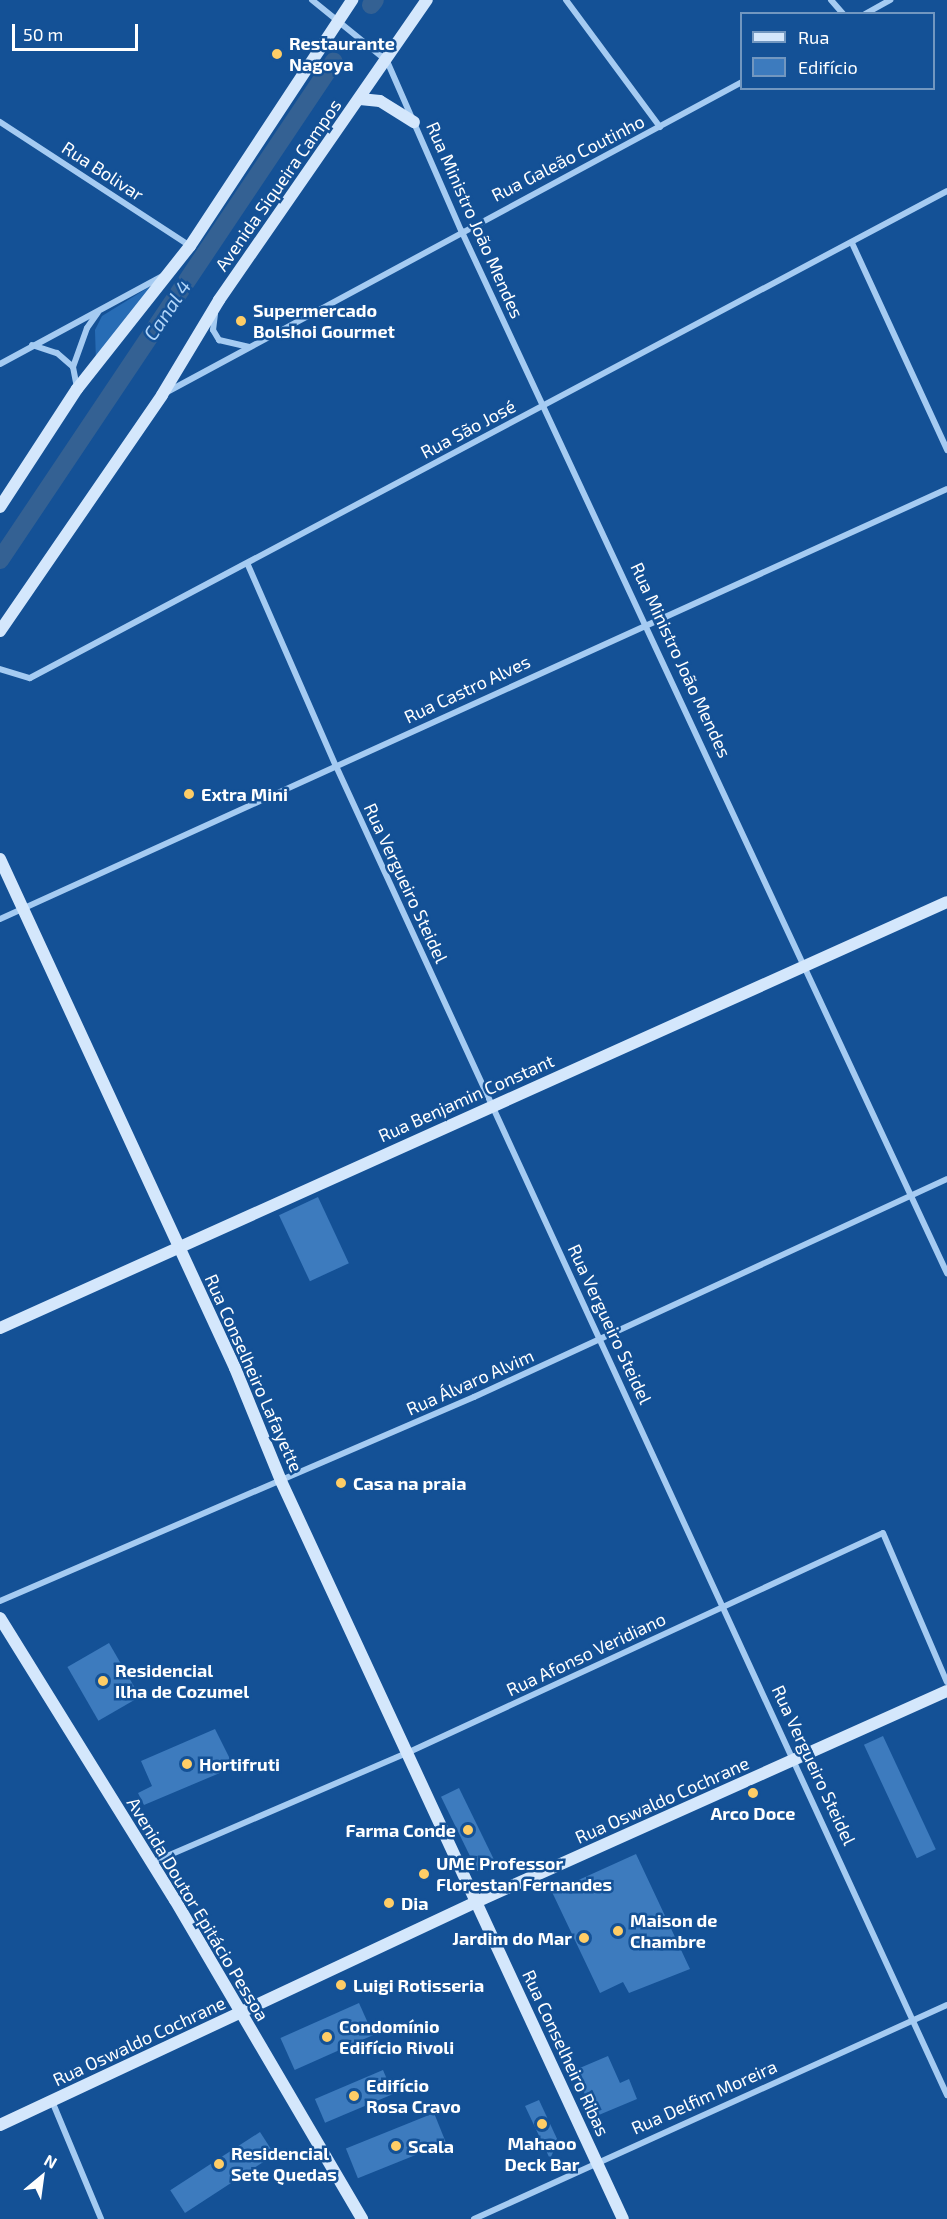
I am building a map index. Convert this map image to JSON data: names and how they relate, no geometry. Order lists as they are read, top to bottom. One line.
{"streets":{"main road":["Avenida Siqueira Campos","Rua Benjamin Constant","Rua Conselheiro Lafayette","Rua Oswaldo Cochrane","Avenida Doutor Epitácio Pessoa","Rua Conselheiro Ribas"],"street":["Rua Galeão Coutinho","Rua Bolivar","Rua Ministro João Mendes","Rua São José","Rua Castro Alves","Rua Vergueiro Steidel","Rua Álvaro Alvim","Rua Afonso Veridiano","Rua Delfim Moreira"]},"crossings":[["Rua Galeão Coutinho","Avenida Siqueira Campos"],["Rua Galeão Coutinho","Rua Ministro João Mendes"],["Rua Bolivar","Avenida Siqueira Campos"],["Avenida Siqueira Campos","Rua Ministro João Mendes"],["Rua Ministro João Mendes","Rua São José"],["Rua Ministro João Mendes","Rua Castro Alves"],["Rua Ministro João Mendes","Rua Benjamin Constant"],["Rua Ministro João Mendes","Rua Álvaro Alvim"],["Rua São José","Rua Vergueiro Steidel"],["Rua Castro Alves","Rua Vergueiro Steidel"],["Rua Castro Alves","Rua Conselheiro Lafayette"],["Rua Vergueiro Steidel","Rua Benjamin Constant"],["Rua Vergueiro Steidel","Rua Álvaro Alvim"],["Rua Vergueiro Steidel","Rua Afonso Veridiano"],["Rua Vergueiro Steidel","Rua Oswaldo Cochrane"],["Rua Vergueiro Steidel","Rua Delfim Moreira"],["Rua Benjamin Constant","Rua Conselheiro Lafayette"],["Rua Conselheiro Lafayette","Rua Álvaro Alvim"],["Rua Conselheiro Lafayette","Rua Afonso Veridiano"],["Rua Conselheiro Lafayette","Rua Oswaldo Cochrane"],["Rua Conselheiro Lafayette","Rua Conselheiro Ribas"],["Rua Afonso Veridiano","Avenida Doutor Epitácio Pessoa"],["Rua Oswaldo Cochrane","Avenida Doutor Epitácio Pessoa"],["Rua Oswaldo Cochrane","Rua Conselheiro Ribas"],["Rua Conselheiro Ribas","Rua Delfim Moreira"]],"water":["Canal 4"],"places":["Restaurante Nagoya","Supermercado Bolshoi Gourmet","Extra Mini","Casa na praia","Residencial Ilha de Cozumel","Hortifruti","Arco Doce","Farma Conde","UME Professor Florestan Fernandes","Dia","Maison de Chambre","Jardim do Mar","Luigi Rotisseria","Condomínio Edifício Rivoli","Edifício Rosa Cravo","Mahaoo Deck Bar","Scala","Residencial Sete Quedas"],"legend":["Rua","Edifício"],"scale_bar":"50 m","north":"top right"}
